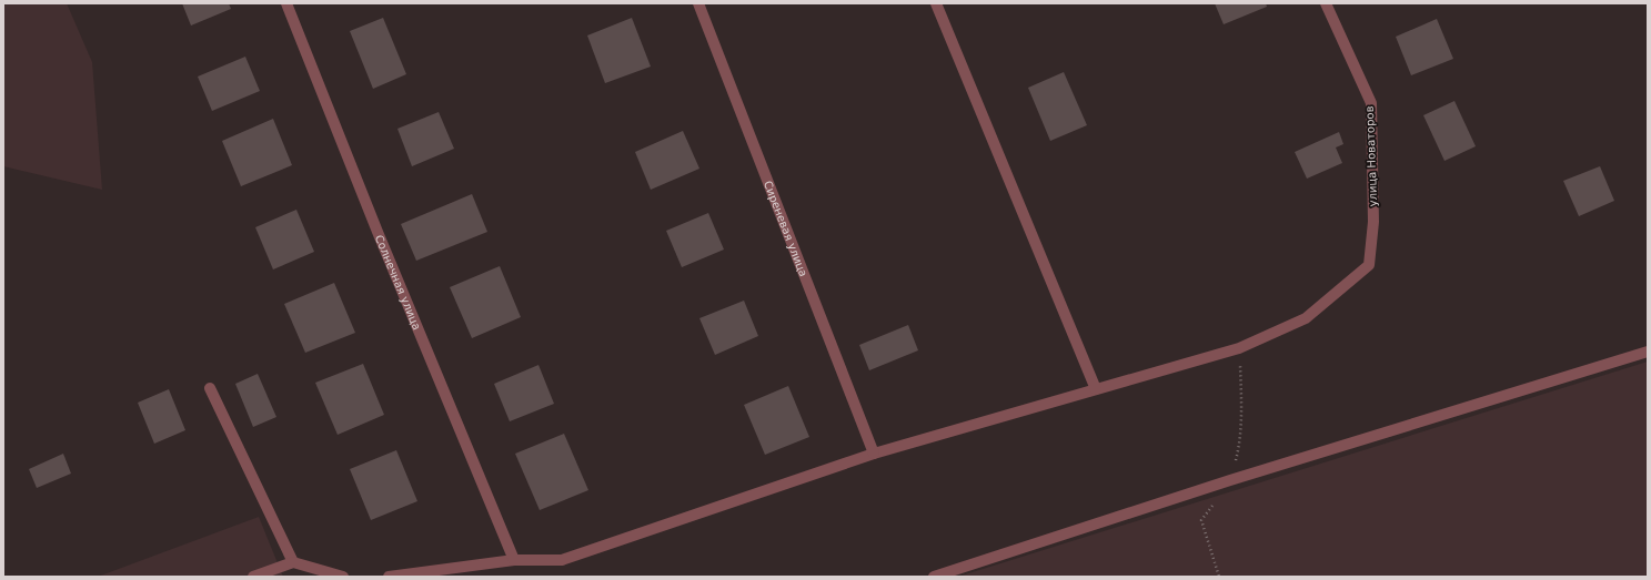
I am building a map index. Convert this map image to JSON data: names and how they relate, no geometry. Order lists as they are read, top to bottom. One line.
{"streets":{"street":["улица Новаторов","Сиреневая улица","Солнечная улица"]}}
